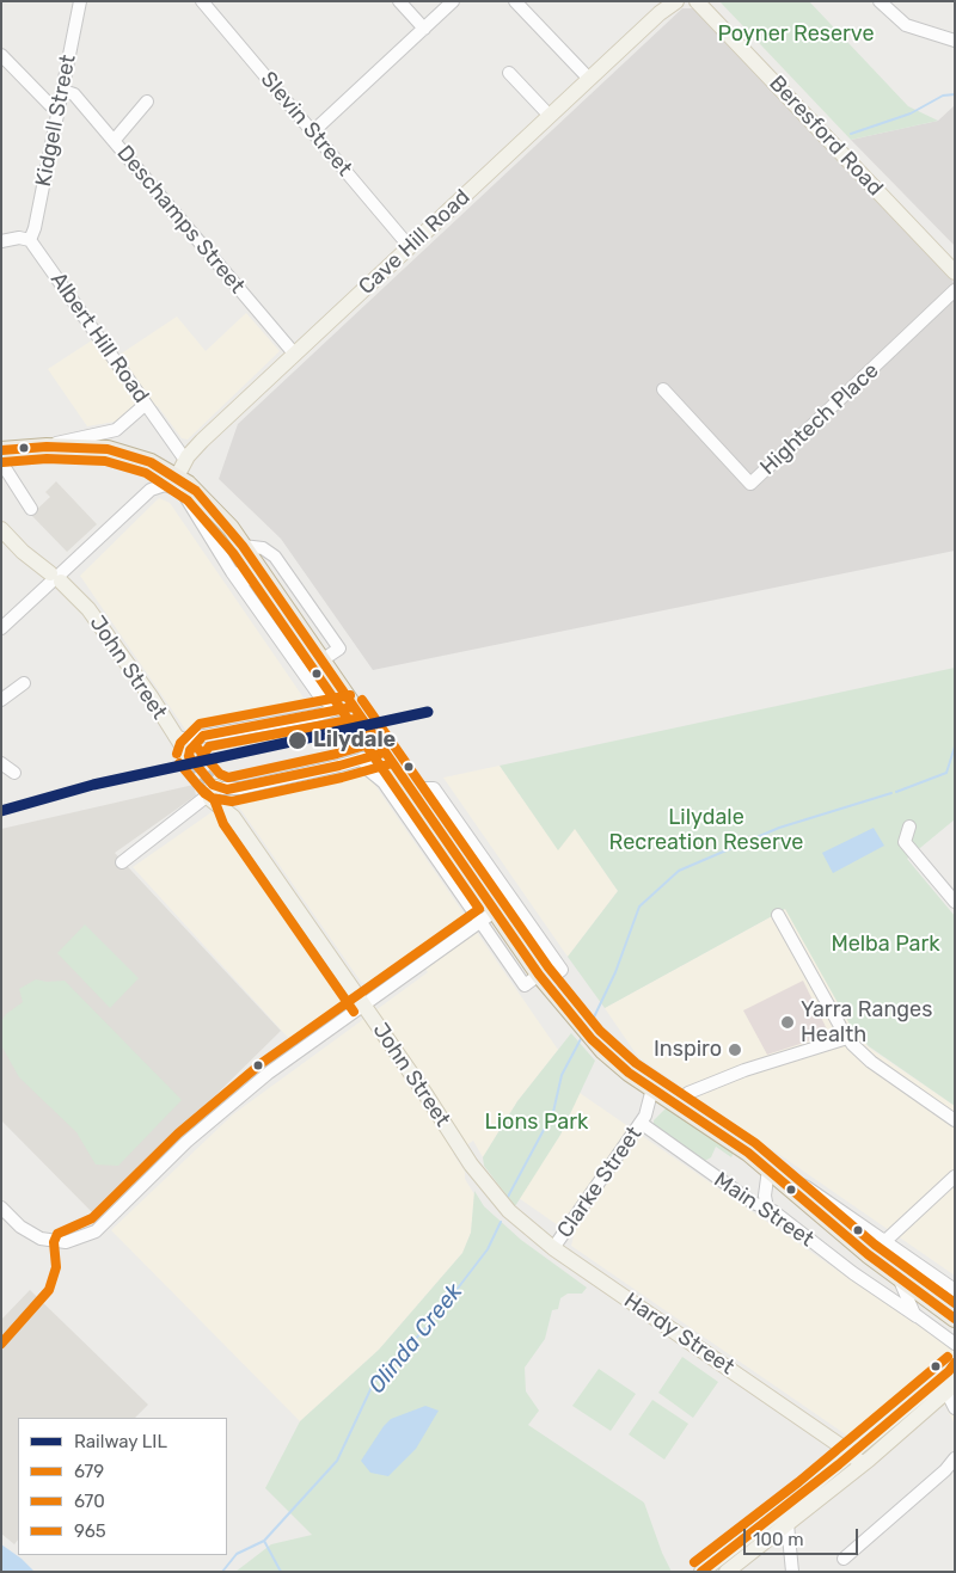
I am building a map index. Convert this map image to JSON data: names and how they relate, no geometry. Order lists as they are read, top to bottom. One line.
{"streets":{"main road":["Beresford Road","Cave Hill Road","John Street","Hardy Street"],"street":["Kidgell Street","Slevin Street","Deschamps Street","Albert Hill Road","Hightech Place","Clarke Street","Main Street"]},"crossings":[["Kidgell Street","Deschamps Street"],["Kidgell Street","Albert Hill Road"],["Slevin Street","Cave Hill Road"],["Deschamps Street","Cave Hill Road"],["Cave Hill Road","Albert Hill Road"],["John Street","Hardy Street"],["Clarke Street","Main Street"],["Clarke Street","Hardy Street"]],"water":["Olinda Creek"],"parks":["Poyner Reserve","Lilydale Recreation Reserve","Melba Park","Lions Park"],"places":["Lilydale","Yarra Ranges Health","Inspiro"],"lines":["transit line 679","transit line 670","transit line 965","rail line LIL"],"legend":["Railway LIL","679","670","965"],"scale_bar":"100 m"}
